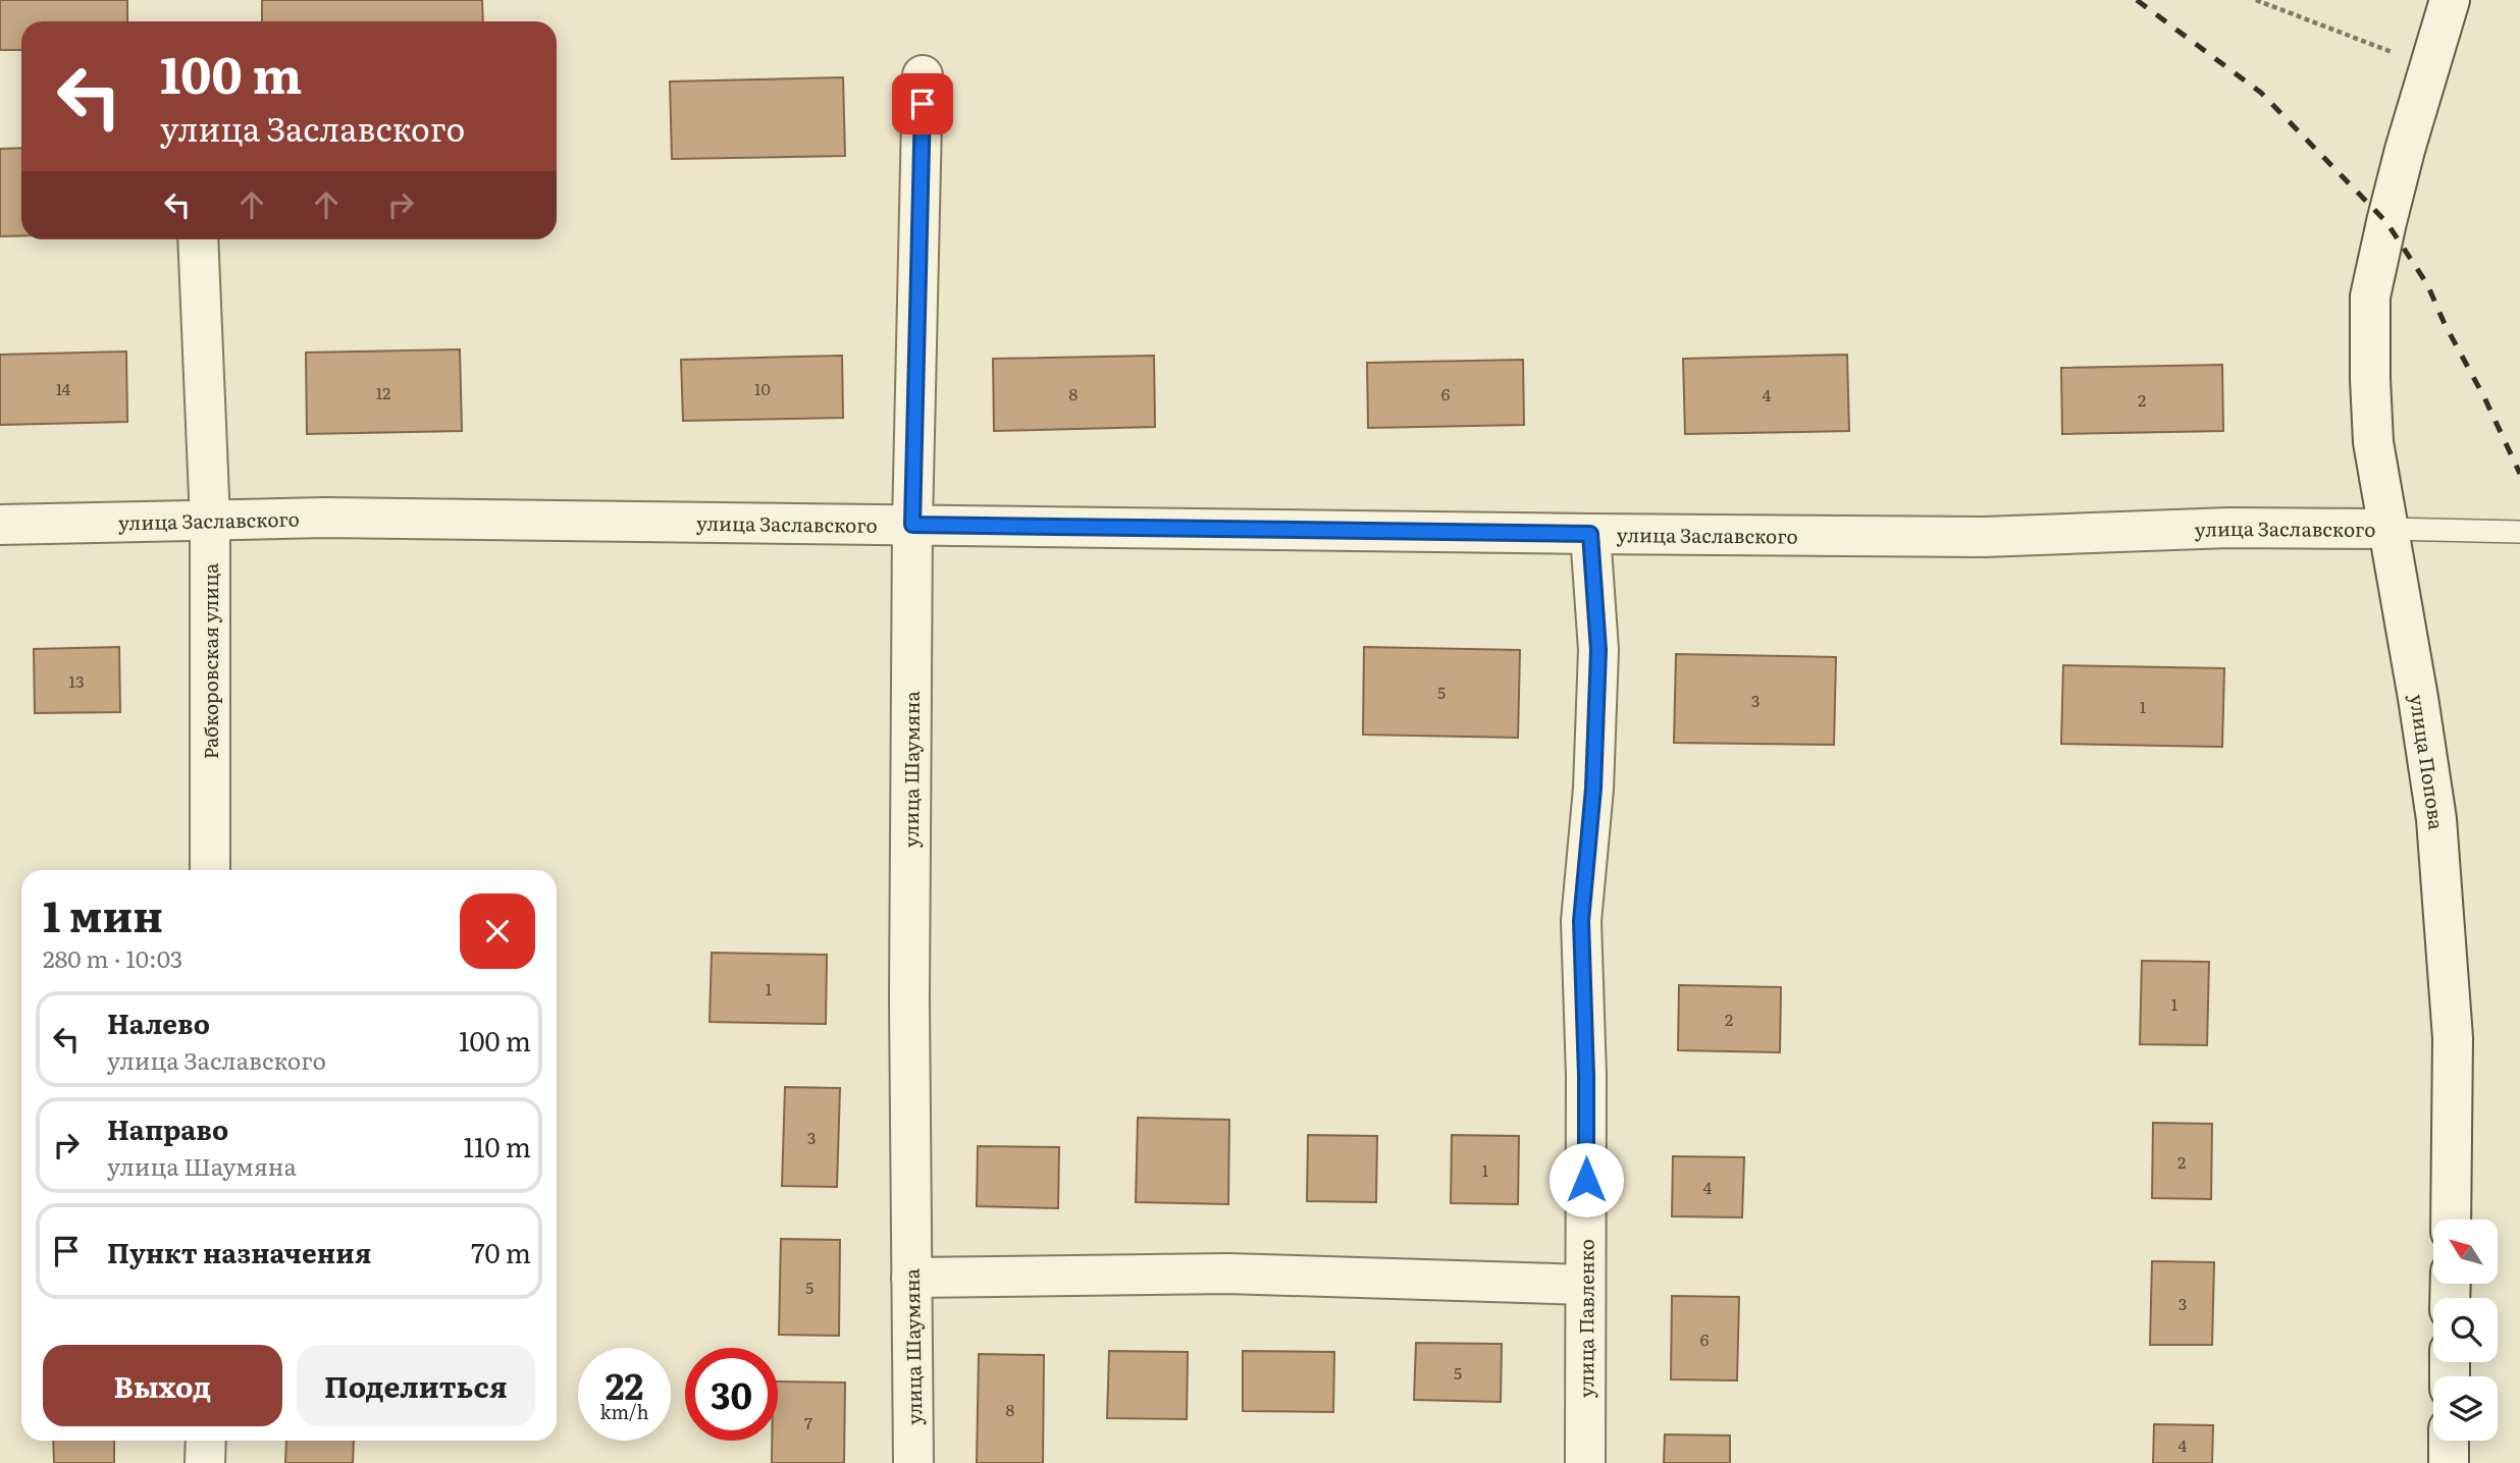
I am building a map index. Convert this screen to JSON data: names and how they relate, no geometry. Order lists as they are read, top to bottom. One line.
{"streets":{"street":["улица Заславского","Рабкоровская улица","улица Попова","улица Шаумяна","улица Павленко"]},"crossings":[["улица Заславского","Рабкоровская улица"],["улица Заславского","улица Попова"],["улица Заславского","улица Шаумяна"],["улица Заславского","улица Павленко"]],"house_numbers":["14","10","12","8","6","4","2","13","5","3","1","1","1","2","3","2","1","4","5","3","6","5","8","7","4"],"north":"top left","page":{"turn":["100 m","улица Заславского"],"heading":["1 мин","280 m · 10:03"],"list":[{"name":"Налево","note":"улица Заславского","value":"100 m"},{"name":"Направо","note":"улица Шаумяна","value":"110 m"},{"name":"Пункт назначения","value":"70 m"}],"buttons":["Выход","Поделиться"],"speed":"22 km/h","limit":"30"}}
